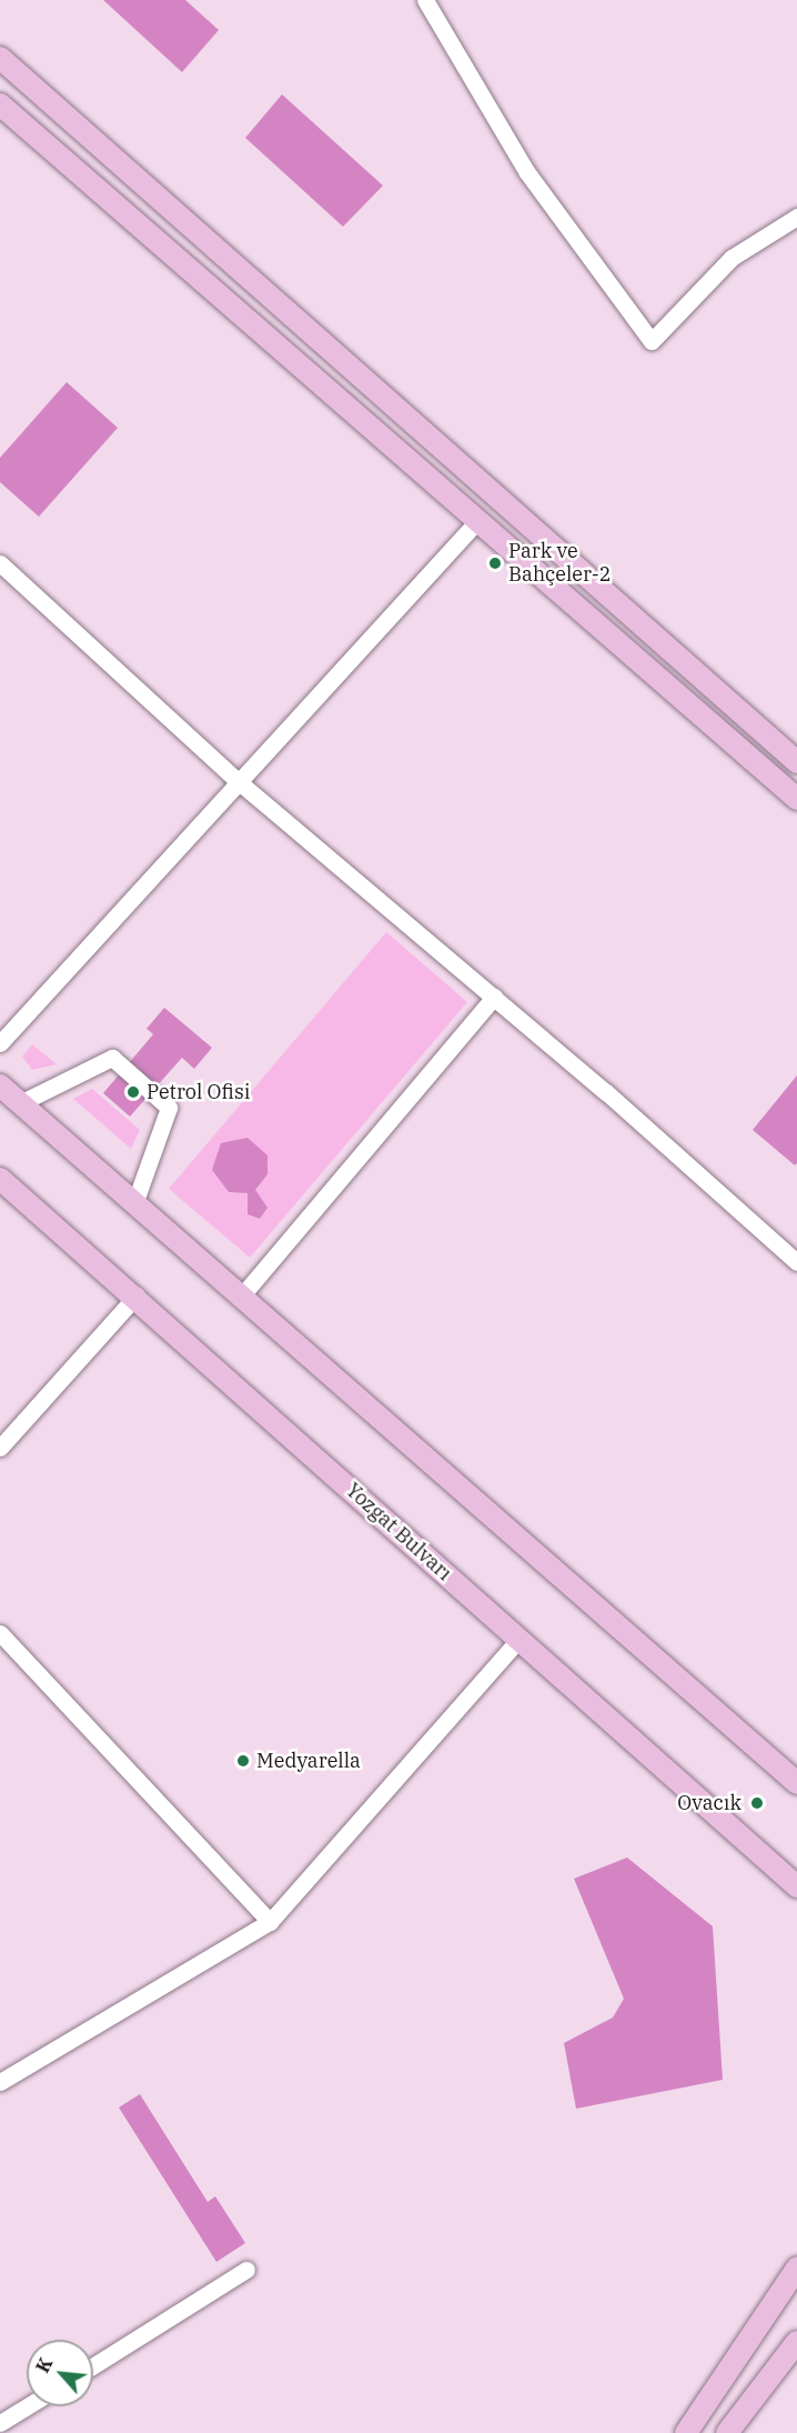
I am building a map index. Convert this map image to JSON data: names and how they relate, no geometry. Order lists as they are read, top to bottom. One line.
{"streets":{"main road":["Yozgat Bulvarı"]},"places":["Park ve Bahçeler-2","Petrol Ofisi","Medyarella","Ovacık"],"north":"top left"}
